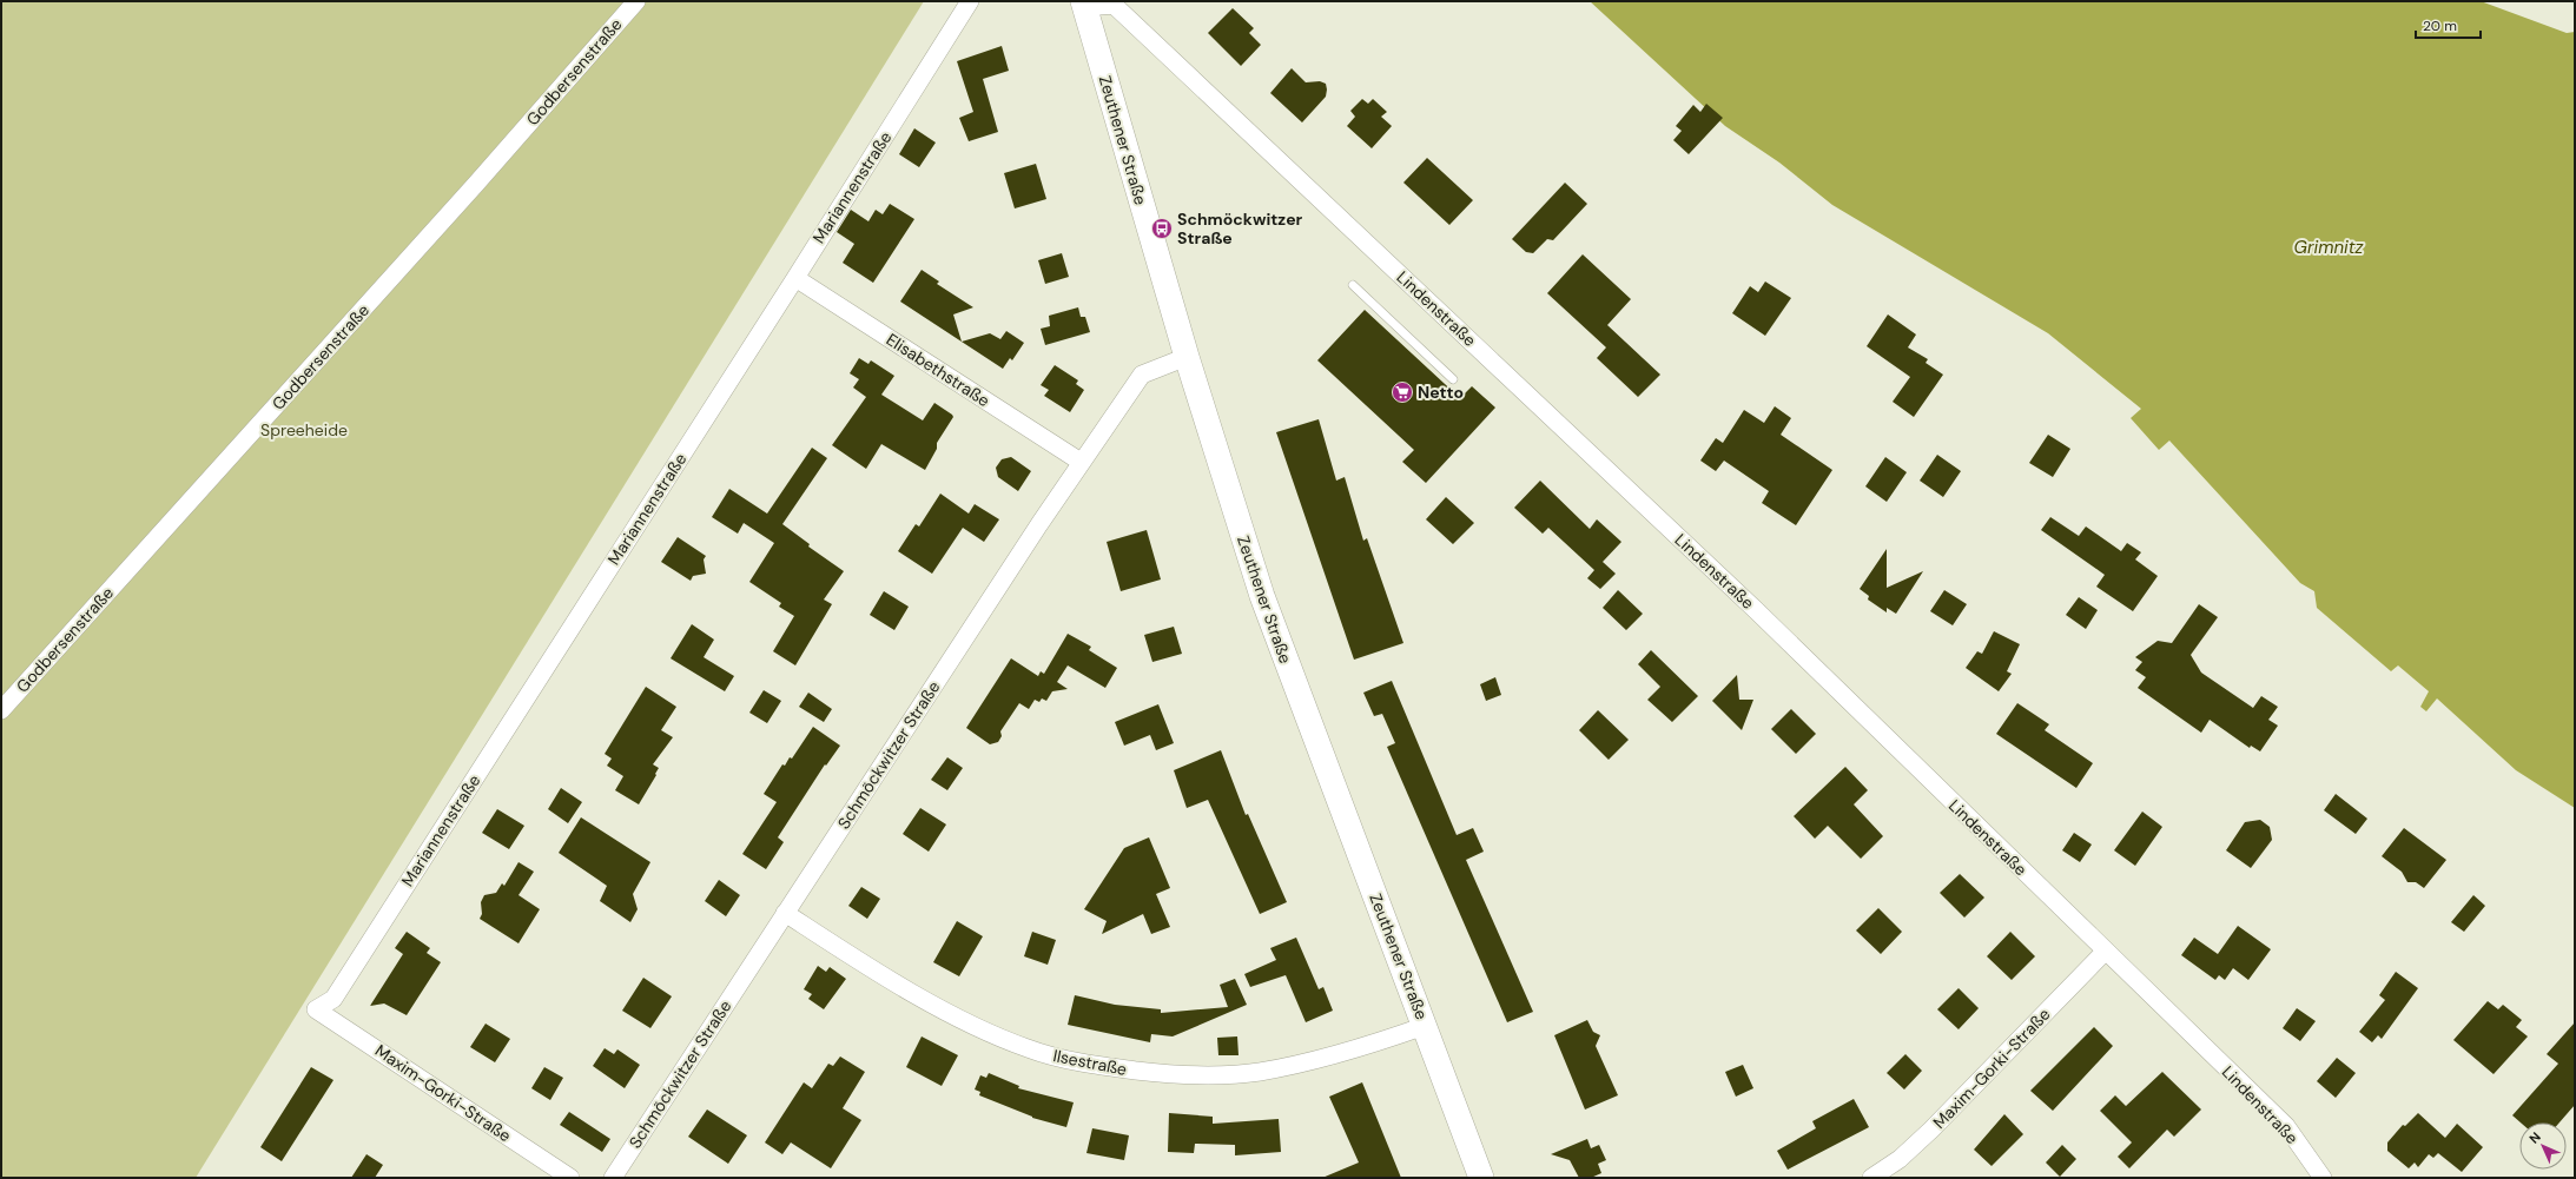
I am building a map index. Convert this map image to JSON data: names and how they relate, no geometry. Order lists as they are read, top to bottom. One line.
{"streets":{"main road":["Zeuthener Straße"],"street":["Godbersenstraße","Mariannenstraße","Lindenstraße","Elisabethstraße","Schmöckwitzer Straße","Ilsestraße","Maxim-Gorki-Straße"]},"crossings":[["Zeuthener Straße","Lindenstraße"],["Zeuthener Straße","Schmöckwitzer Straße"],["Zeuthener Straße","Ilsestraße"],["Mariannenstraße","Elisabethstraße"],["Mariannenstraße","Maxim-Gorki-Straße"],["Lindenstraße","Maxim-Gorki-Straße"],["Elisabethstraße","Schmöckwitzer Straße"],["Schmöckwitzer Straße","Ilsestraße"]],"water":["Grimnitz"],"parks":["Spreeheide"],"places":{"bus stop":["Schmöckwitzer Straße"],"supermarket":["Netto"]},"scale_bar":"20 m","north":"top left"}
